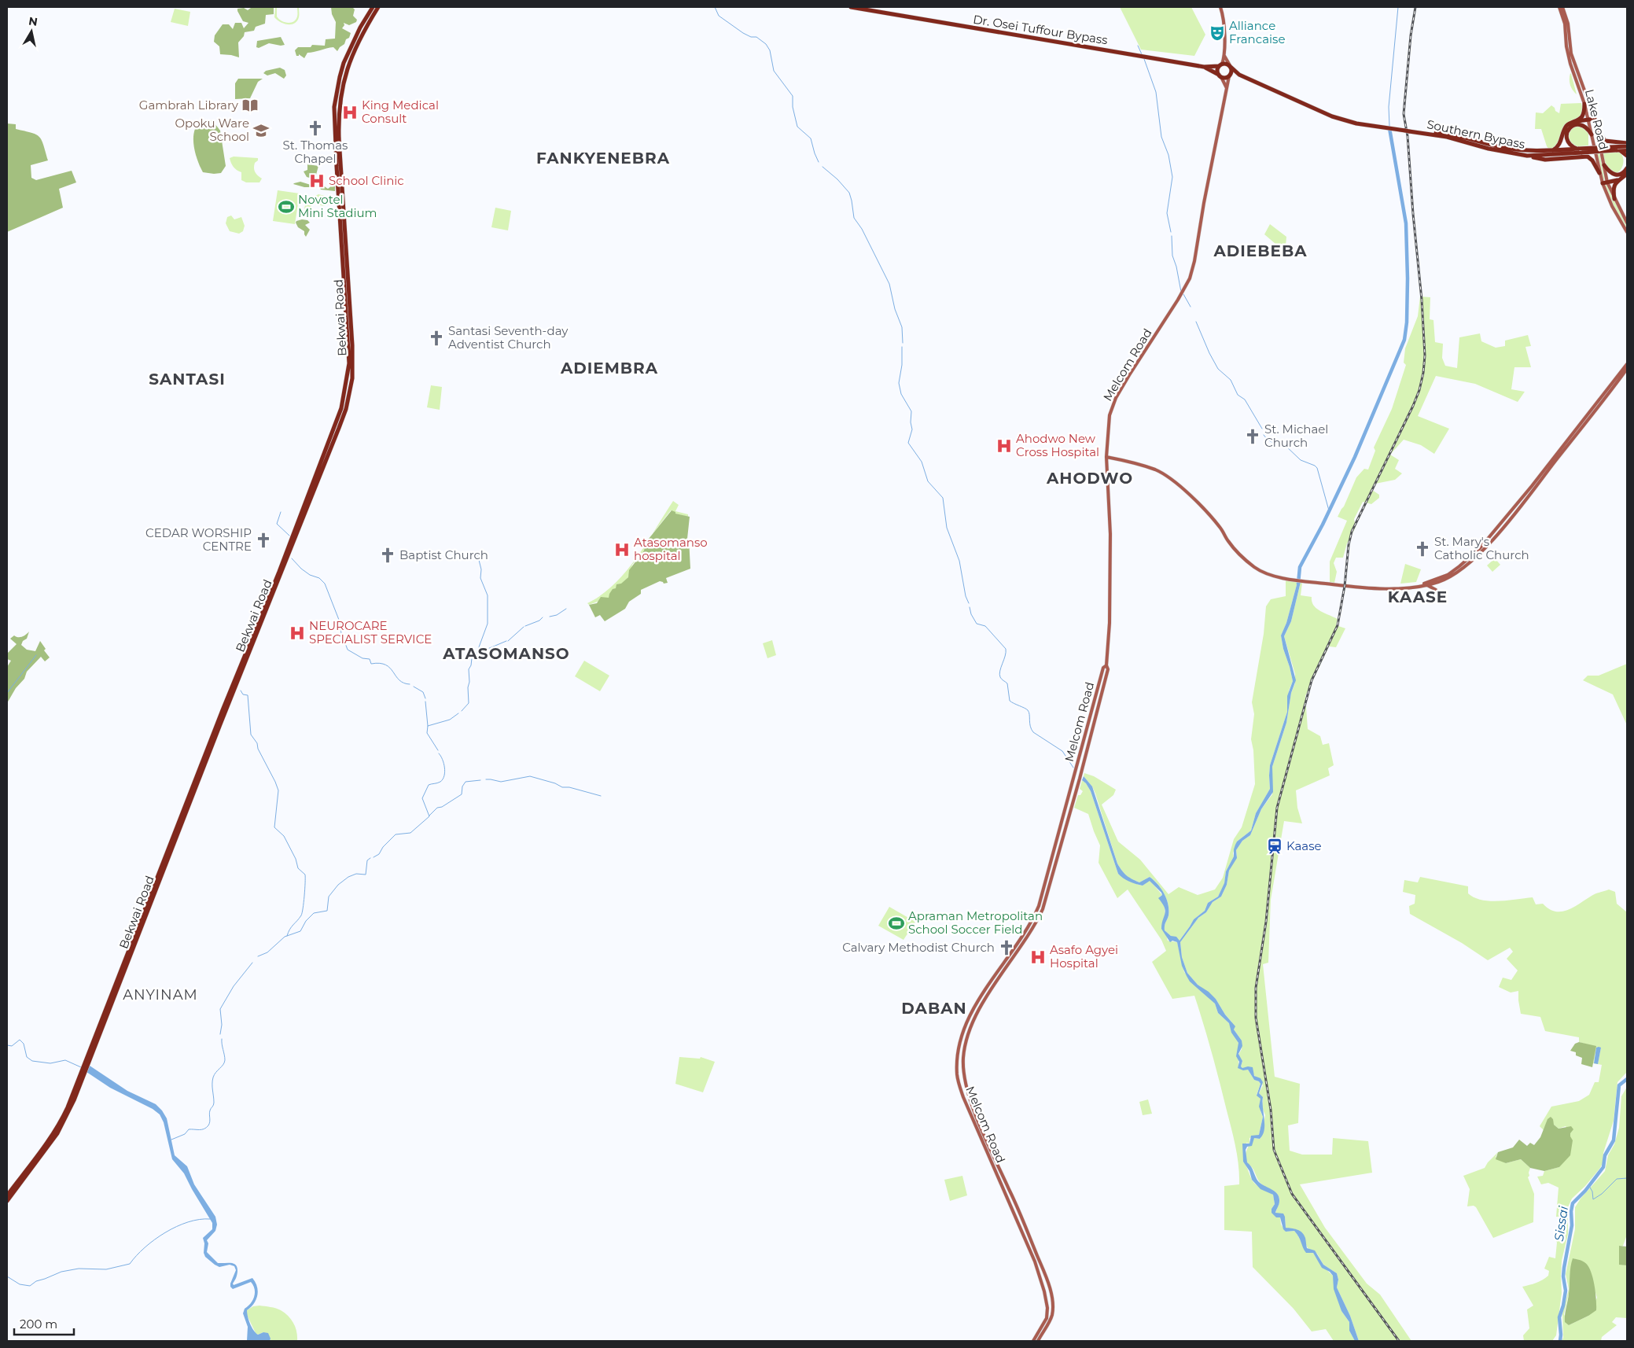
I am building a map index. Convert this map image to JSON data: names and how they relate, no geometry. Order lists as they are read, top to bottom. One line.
{"streets":{"highway":["Dr. Osei Tuffour Bypass","Southern Bypass","Bekwai Road"],"main road":["Lake Road","Melcom Road"]},"crossings":[["Dr. Osei Tuffour Bypass","Southern Bypass"],["Dr. Osei Tuffour Bypass","Melcom Road"],["Southern Bypass","Melcom Road"]],"districts":["FANKYENEBRA","ADIEBEBA","ADIEMBRA","SANTASI","AHODWO","KAASE","ATASOMANSO","ANYINAM","DABAN"],"water":["Sissai"],"places":{"theatre":["Alliance Francaise"],"library":["Gambrah Library"],"hospital":["King Medical Consult","School Clinic","Ahodwo New Cross Hospital","Atasomanso hospital","NEUROCARE SPECIALIST SERVICE","Asafo Agyei Hospital"],"church":["St. Thomas Chapel","Santasi Seventh-day Adventist Church","St. Michael Church","CEDAR WORSHIP CENTRE","St. Mary's Catholic Church","Baptist Church","Calvary Methodist Church"],"school or university":["Opoku Ware School"],"sports":["Novotel Mini Stadium","Apraman Metropolitan School Soccer Field"],"station":["Kaase"]},"scale_bar":"200 m","north":"top"}
